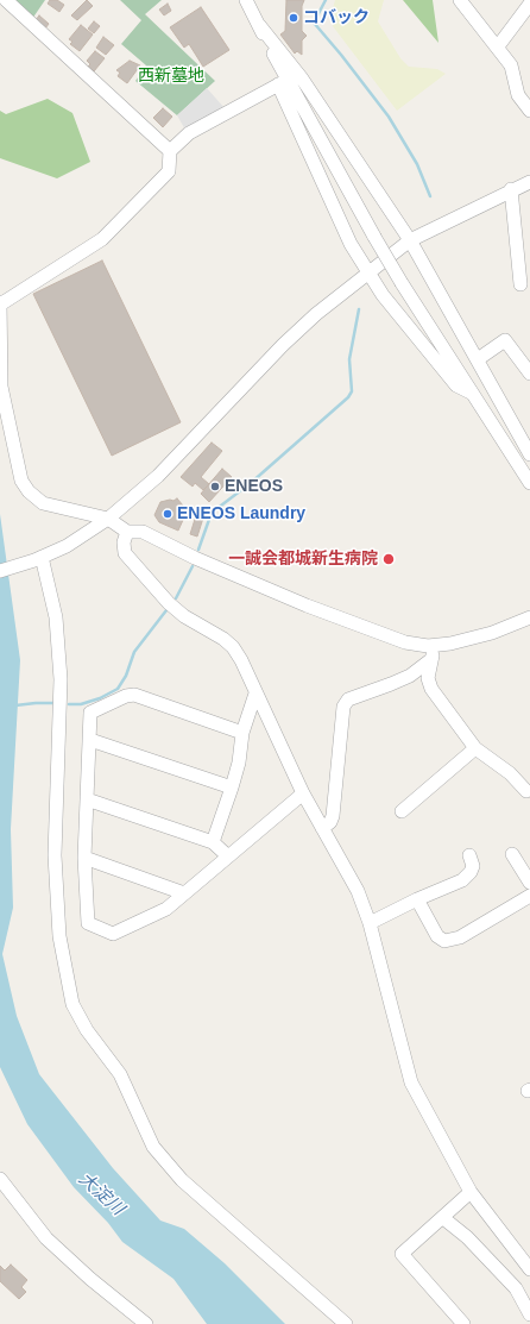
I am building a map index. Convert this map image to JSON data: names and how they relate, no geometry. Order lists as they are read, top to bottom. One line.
{"water":["大淀川"],"parks":["西新墓地"],"places":["コバック","ENEOS","ENEOS Laundry","一誠会都城新生病院"]}
